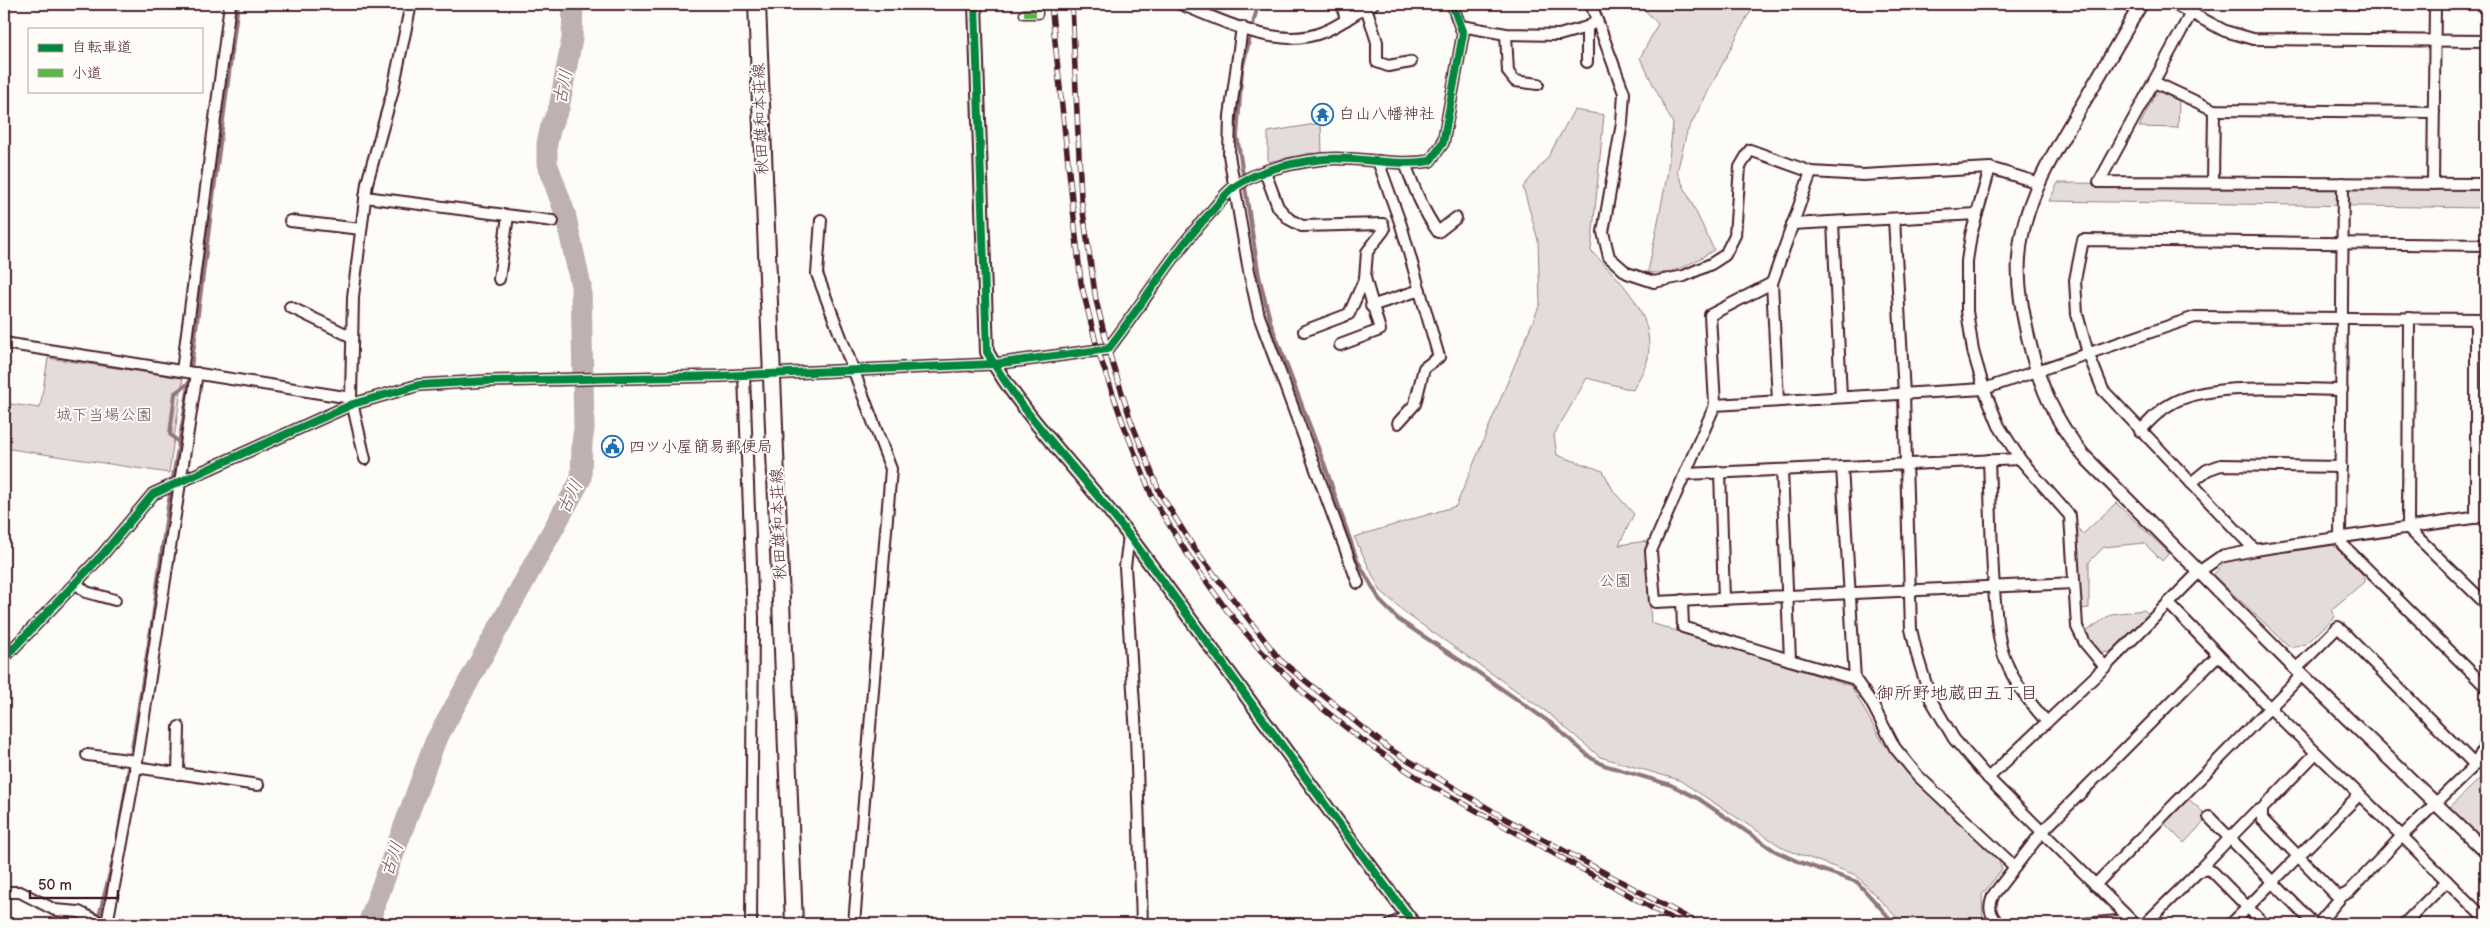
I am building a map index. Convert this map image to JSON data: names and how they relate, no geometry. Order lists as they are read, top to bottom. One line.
{"streets":{"main road":["秋田雄和本荘線"]},"districts":["御所野地蔵田五丁目"],"water":["古川"],"parks":["城下当場公園","公園"],"places":{"temple":["白山八幡神社"],"public building":["四ツ小屋簡易郵便局"]},"legend":["自転車道","小道"],"scale_bar":"50 m"}
